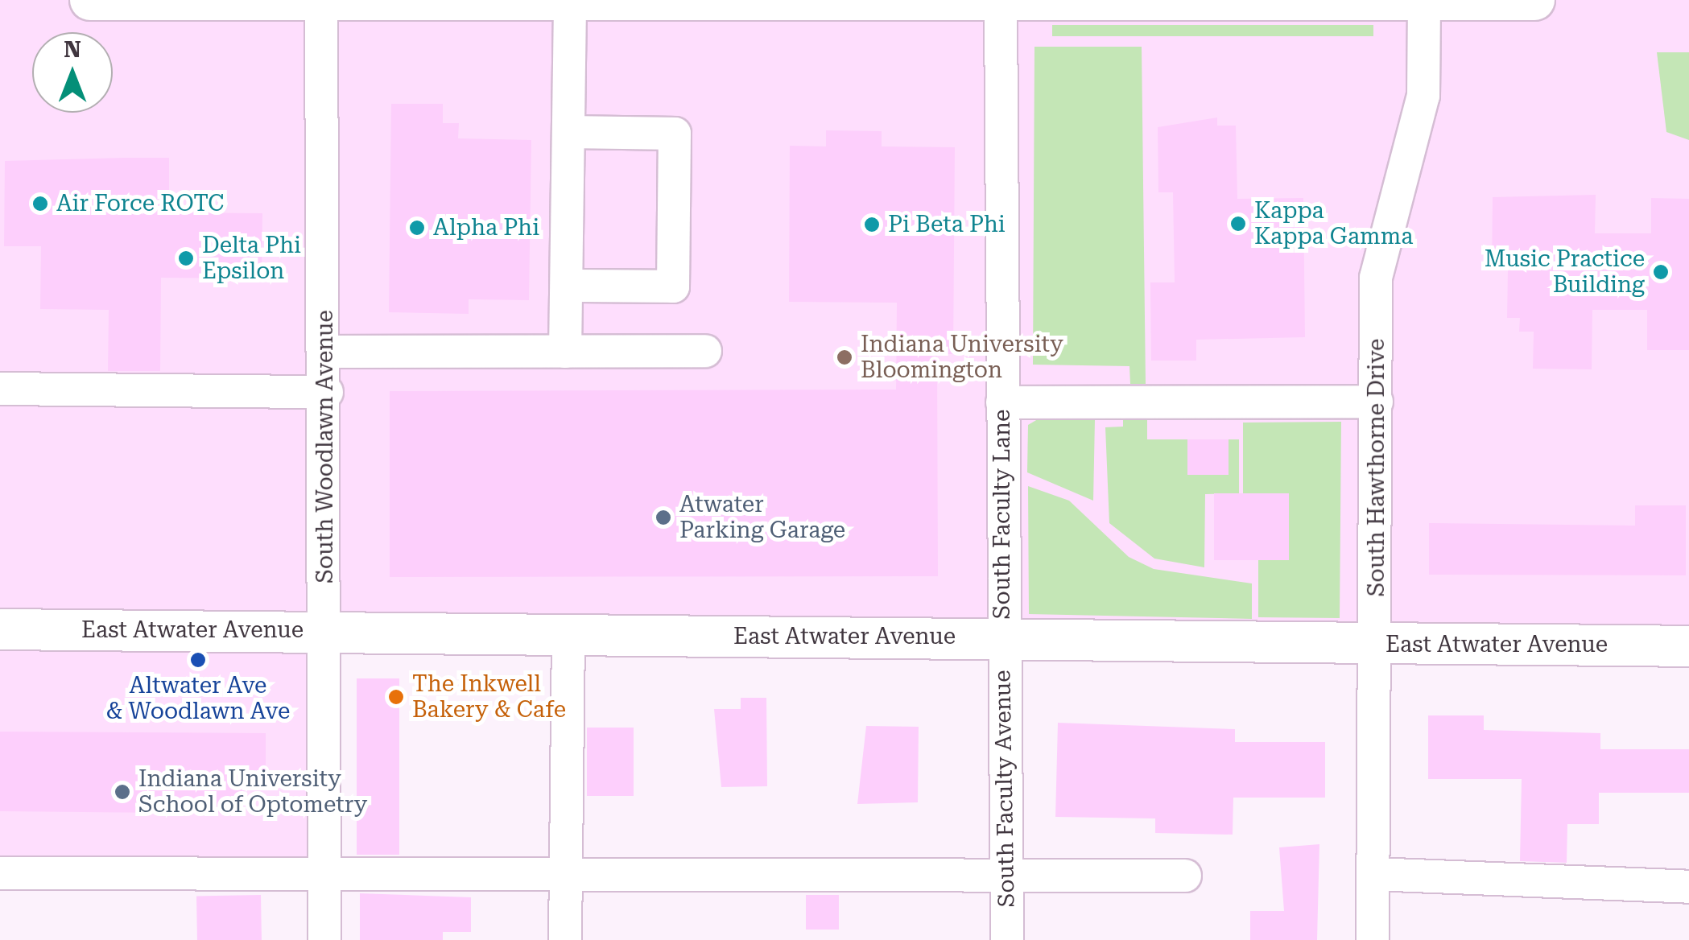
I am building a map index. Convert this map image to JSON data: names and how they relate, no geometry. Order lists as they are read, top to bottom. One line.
{"streets":{"main road":["East Atwater Avenue"],"street":["South Woodlawn Avenue","South Hawthorne Drive","South Faculty Lane","South Faculty Avenue"]},"crossings":[["South Woodlawn Avenue","East Atwater Avenue"],["South Hawthorne Drive","East Atwater Avenue"],["South Faculty Lane","East Atwater Avenue"],["South Faculty Lane","South Faculty Avenue"],["East Atwater Avenue","South Faculty Avenue"]],"places":["Air Force ROTC","Kappa Kappa Gamma","Pi Beta Phi","Alpha Phi","Delta Phi Epsilon","Music Practice Building","Indiana University Bloomington","Atwater Parking Garage","Altwater Ave & Woodlawn Ave","The Inkwell Bakery & Cafe","Indiana University School of Optometry"],"north":"top"}
